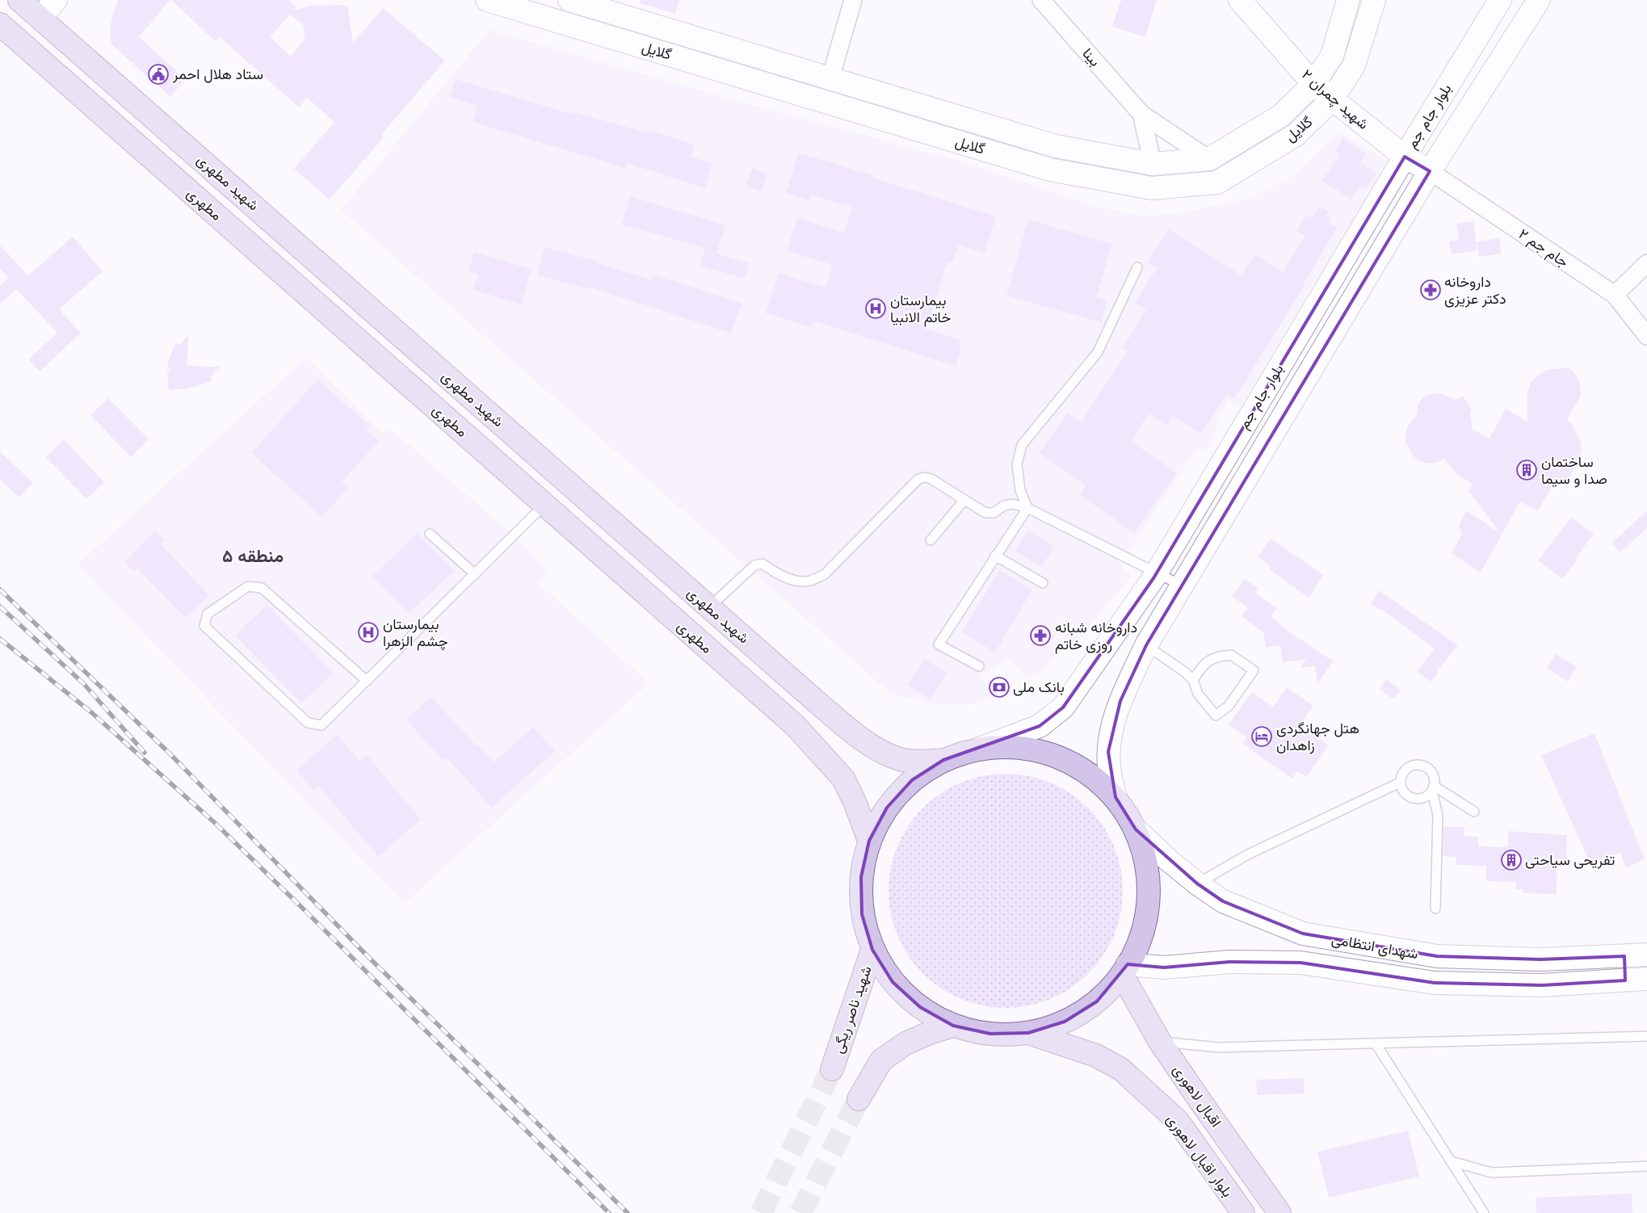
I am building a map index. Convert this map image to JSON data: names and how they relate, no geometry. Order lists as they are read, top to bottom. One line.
{"streets":{"main road":["گلایل","شهید چمران ۲","بلوار جام جم","شهید مطهری","مطهری","شهدای انتظامی","شهید ناصر ریگی","اقبال لاهوری","بلوار اقبال لاهوری"],"street":["بینا","جام جم ۲"]},"crossings":[["گلایل","شهید چمران ۲"],["شهید چمران ۲","بلوار جام جم"],["شهید چمران ۲","جام جم ۲"],["بلوار جام جم","جام جم ۲"],["شهدای انتظامی","اقبال لاهوری"]],"districts":["منطقه ۵"],"places":{"public building":["ستاد هلال احمر"],"pharmacy":["داروخانه دکتر عزیزی","داروخانه شبانه روزی خاتم"],"hospital":["بیمارستان خاتم الانبیا","بیمارستان چشم الزهرا"],"building":["ساختمان صدا و سیما","تفریحی سیاحتی"],"bank":["بانک ملی"],"hotel":["هتل جهانگردی زاهدان"]}}
